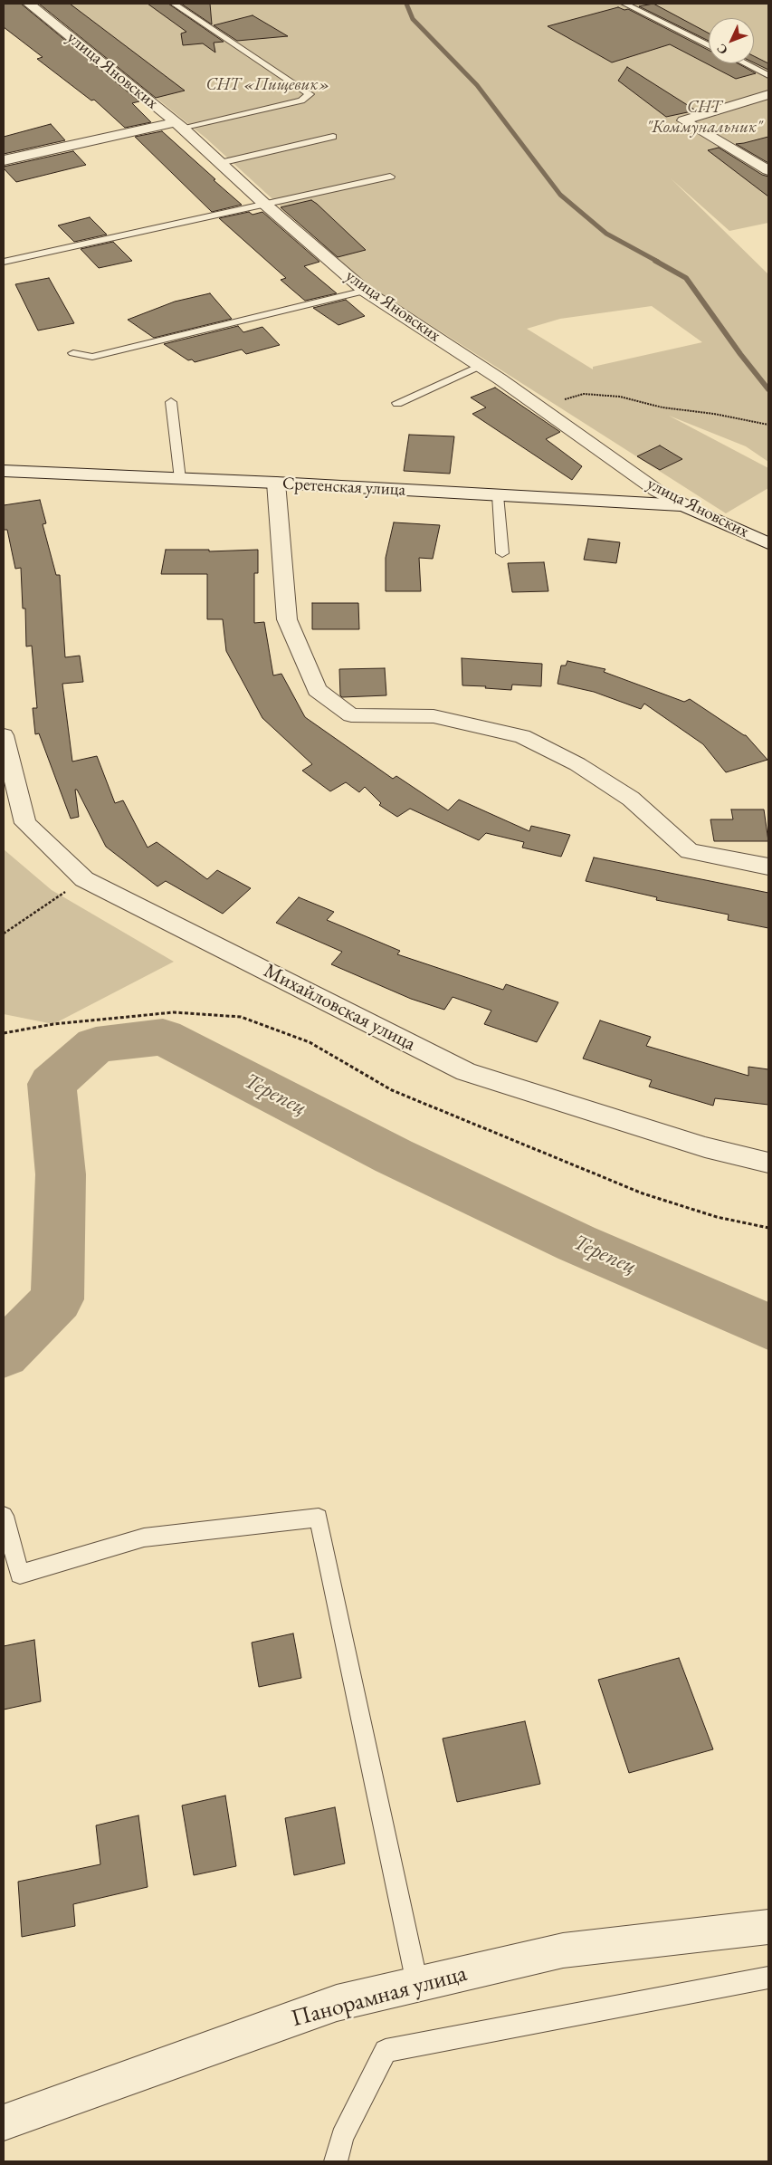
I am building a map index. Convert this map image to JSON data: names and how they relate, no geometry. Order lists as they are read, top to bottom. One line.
{"streets":{"street":["улица Яновских","Сретенская улица","Михайловская улица","Панорамная улица"]},"crossings":[["улица Яновских","Сретенская улица"]],"water":["Терепец"],"parks":["СНТ «Пищевик»","СНТ \"Коммунальник\""],"north":"bottom left"}
